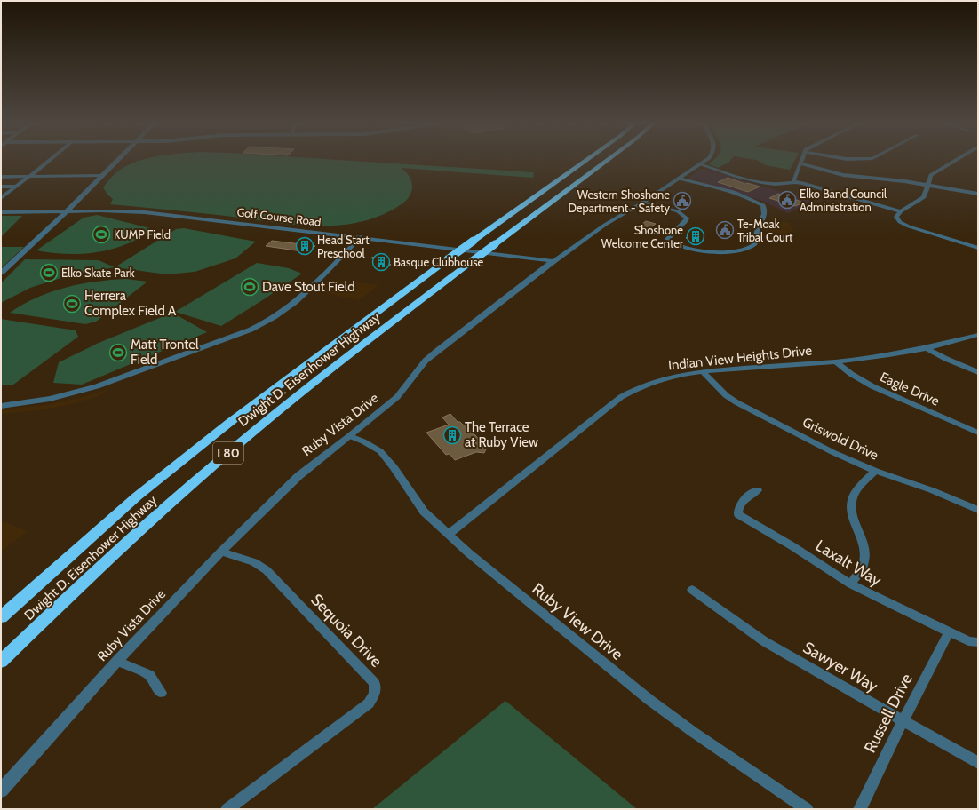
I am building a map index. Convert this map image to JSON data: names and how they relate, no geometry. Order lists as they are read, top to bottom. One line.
{"streets":{"highway":["Dwight D. Eisenhower Highway","I 80"],"street":["Golf Course Road","Indian View Heights Drive","Eagle Drive","Ruby Vista Drive","Griswold Drive","Laxalt Way","Ruby View Drive","Sequoia Drive","Sawyer Way","Russell Drive"]},"crossings":[["Golf Course Road","Ruby Vista Drive"],["Indian View Heights Drive","Eagle Drive"],["Indian View Heights Drive","Griswold Drive"],["Indian View Heights Drive","Ruby View Drive"],["Ruby Vista Drive","Ruby View Drive"],["Ruby Vista Drive","Sequoia Drive"],["Laxalt Way","Russell Drive"],["Sawyer Way","Russell Drive"]],"places":{"public building":["Elko Band Council Administration","Western Shoshone Department - Safety","Te-Moak Tribal Court"],"sports":["KUMP Field","Elko Skate Park","Dave Stout Field","Herrera Complex Field A","Matt Trontel Field"],"building":["Shoshone Welcome Center","Head Start Preschool","Basque Clubhouse","The Terrace at Ruby View"]}}
